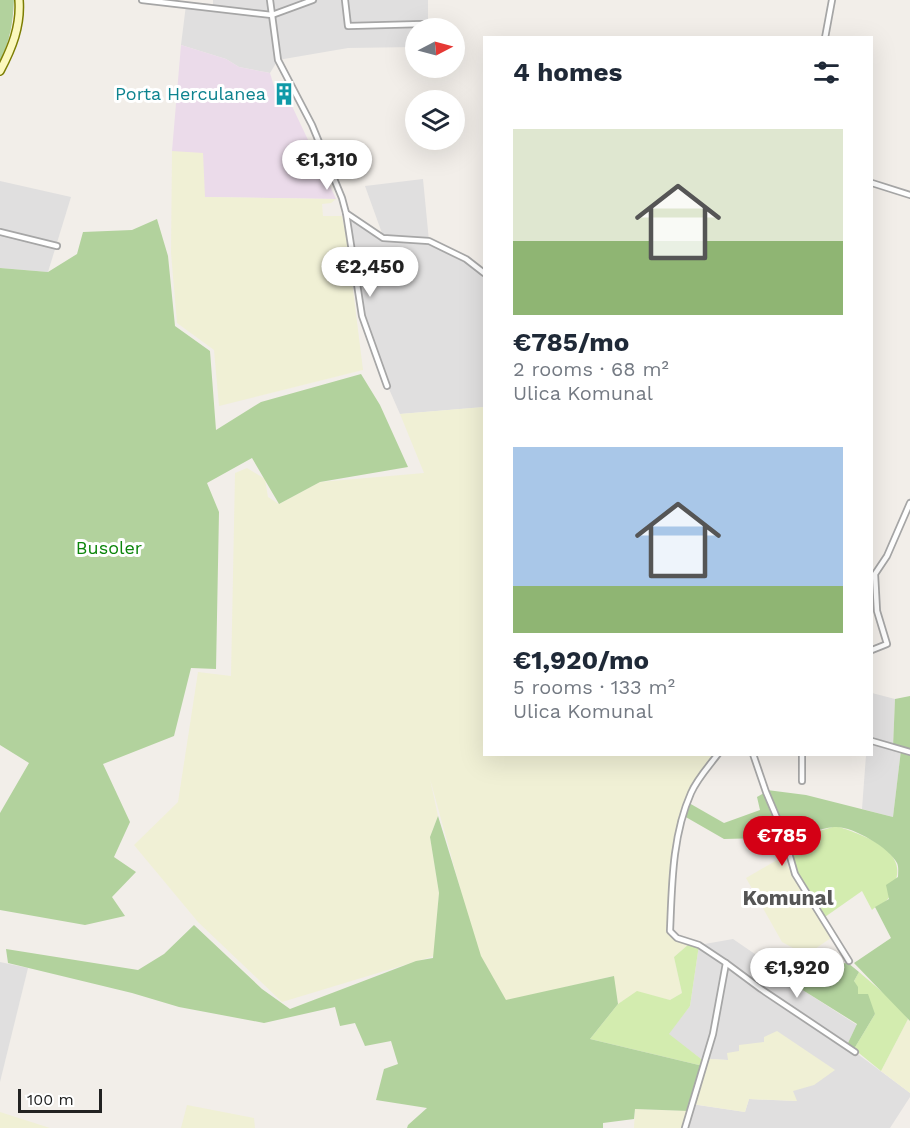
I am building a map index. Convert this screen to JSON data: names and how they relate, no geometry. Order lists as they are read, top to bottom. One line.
{"districts":["Komunal"],"parks":["Busoler"],"places":{"building":["Porta Herculanea"]},"scale_bar":"100 m","north":"right","page":{"heading":"4 homes","list":[{"name":"€785/mo","note":"2 rooms · 68 m² · Ulica Komunal"},{"name":"€1,920/mo","note":"5 rooms · 133 m² · Ulica Komunal"}],"price":["€1,310","€2,450","€785","€1,920"],"scale":"100 m"}}
